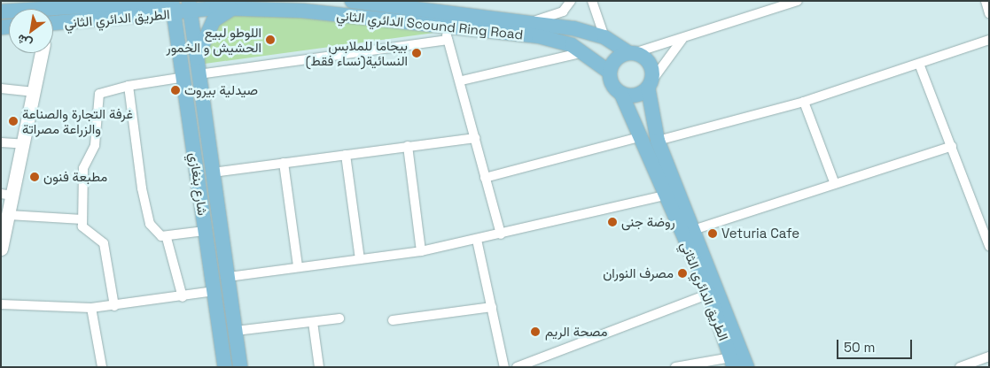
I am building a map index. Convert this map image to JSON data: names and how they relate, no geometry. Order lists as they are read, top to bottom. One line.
{"streets":{"main road":["الطريق الدائري الثاني","الدائري الثاني Scound Ring Road","شارع بنغازي"]},"crossings":[["الطريق الدائري الثاني","الدائري الثاني Scound Ring Road"],["الطريق الدائري الثاني","شارع بنغازي"],["الدائري الثاني Scound Ring Road","شارع بنغازي"]],"places":["اللوطو لبيع الحشيش و الخمور","بيجاما للملابس النسائية(نساء فقط)","صيدلية بيروت","غرفة التجارة والصناعة والزراعة مصراتة","مطبعة فنون","روضة جنى","Veturia Cafe","مصرف النوران","مصحة الريم"],"scale_bar":"50 m","north":"bottom left"}
